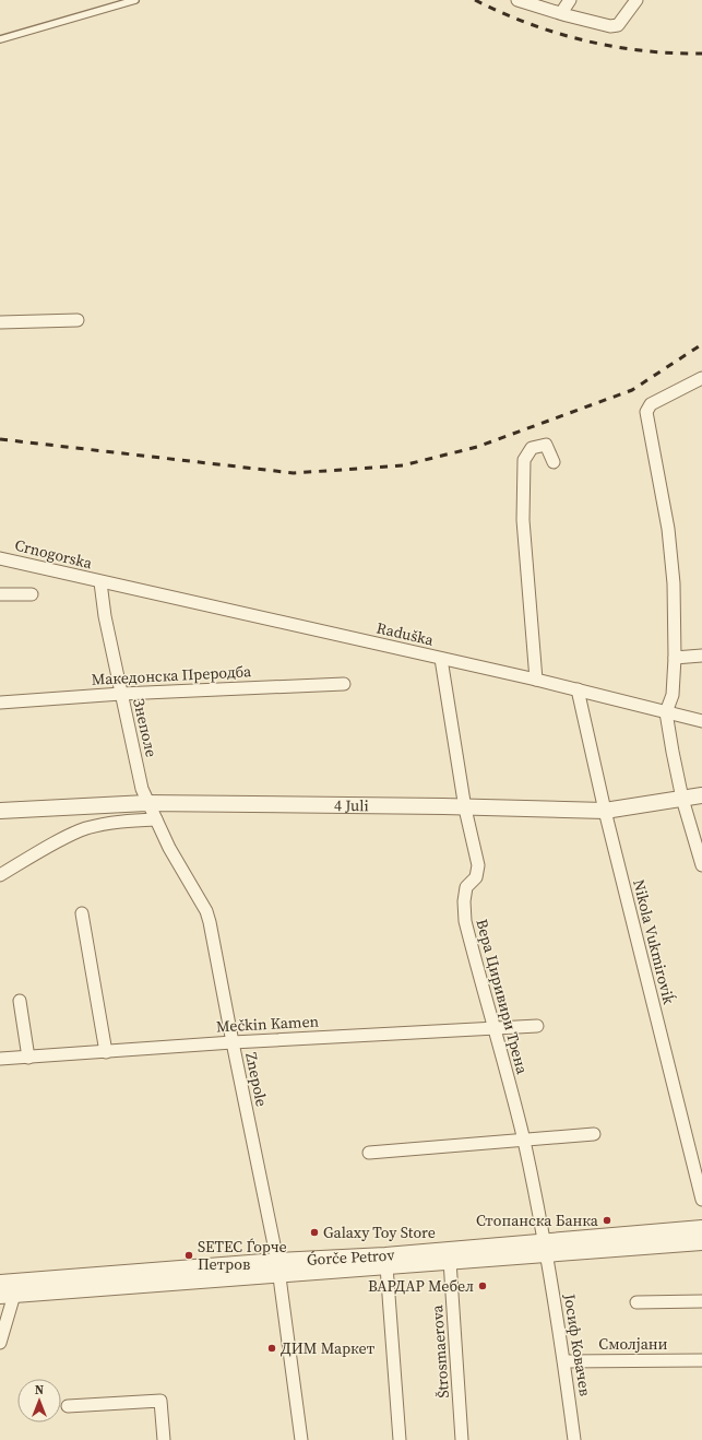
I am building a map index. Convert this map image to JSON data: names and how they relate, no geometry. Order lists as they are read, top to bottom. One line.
{"streets":{"street":["Crnogorska","Raduška","Македонска Преродба","Знеполе","4 Juli","Nikola Vukmiroviḱ","Вера Циривири Трена","Mečkin Kamen","Znepole","Ǵorče Petrov","Смолјани","Јосиф Ковачев","Štrosmaerova"]},"crossings":[["Crnogorska","Raduška"],["Crnogorska","Знеполе"],["Raduška","Знеполе"],["Raduška","Nikola Vukmiroviḱ"],["Raduška","Вера Циривири Трена"],["Македонска Преродба","Знеполе"],["Знеполе","4 Juli"],["Знеполе","Znepole"],["4 Juli","Nikola Vukmiroviḱ"],["4 Juli","Вера Циривири Трена"],["4 Juli","Znepole"],["Вера Циривири Трена","Mečkin Kamen"],["Вера Циривири Трена","Ǵorče Petrov"],["Вера Циривири Трена","Јосиф Ковачев"],["Mečkin Kamen","Znepole"],["Znepole","Ǵorče Petrov"],["Ǵorče Petrov","Јосиф Ковачев"],["Ǵorče Petrov","Štrosmaerova"],["Смолјани","Јосиф Ковачев"]],"places":["Стопанска Банка","Galaxy Toy Store","SETEC Ѓорче Петров","ВАРДАР Мебел","ДИМ Маркет"],"north":"top"}
